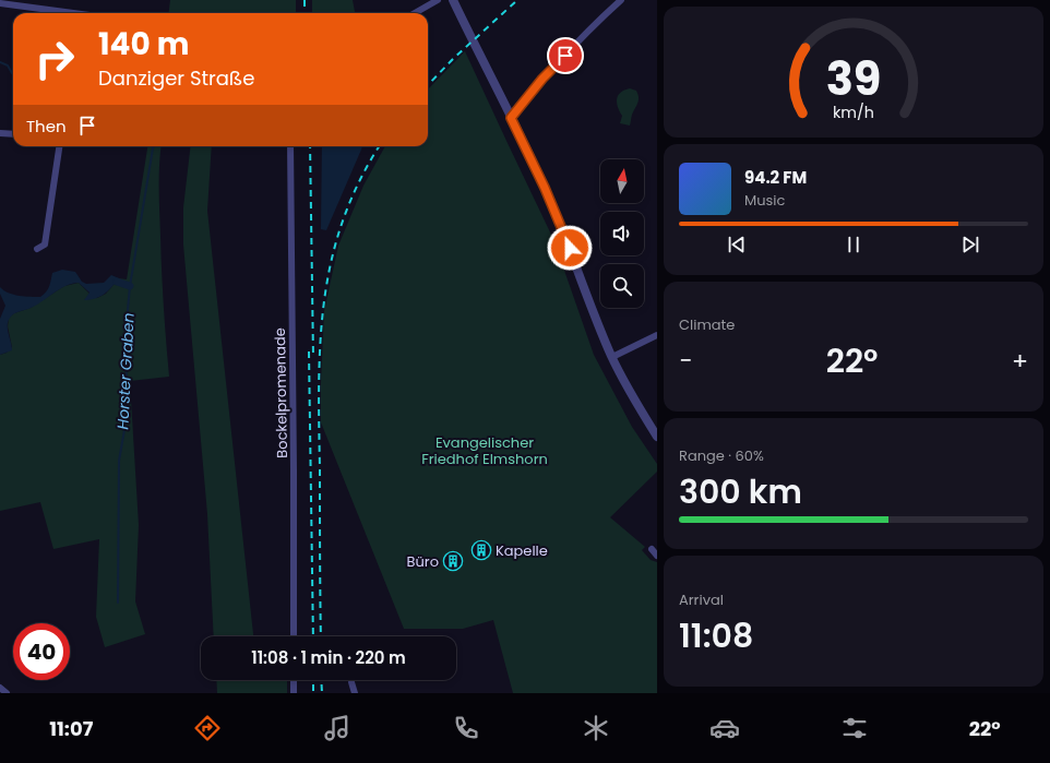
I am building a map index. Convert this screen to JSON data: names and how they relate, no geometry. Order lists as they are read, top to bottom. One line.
{"streets":{"street":["Bockelpromenade"]},"water":["Horster Graben"],"parks":["Evangelischer Friedhof Elmshorn"],"places":{"building":["Kapelle","Büro"]},"north":"top","page":{"turn":["140 m","Danziger Straße"],"then":"Then","song":["94.2 FM","Music"],"tile":["Climate",["Range · 60%","300 km"],["Arrival","11:08"]],"heat":["−","22°","+"],"limit":"40","trip":"11:08 · 1 min · 220 m","tabs":["11:07","22°"],"gauge":["39","km/h"]}}
